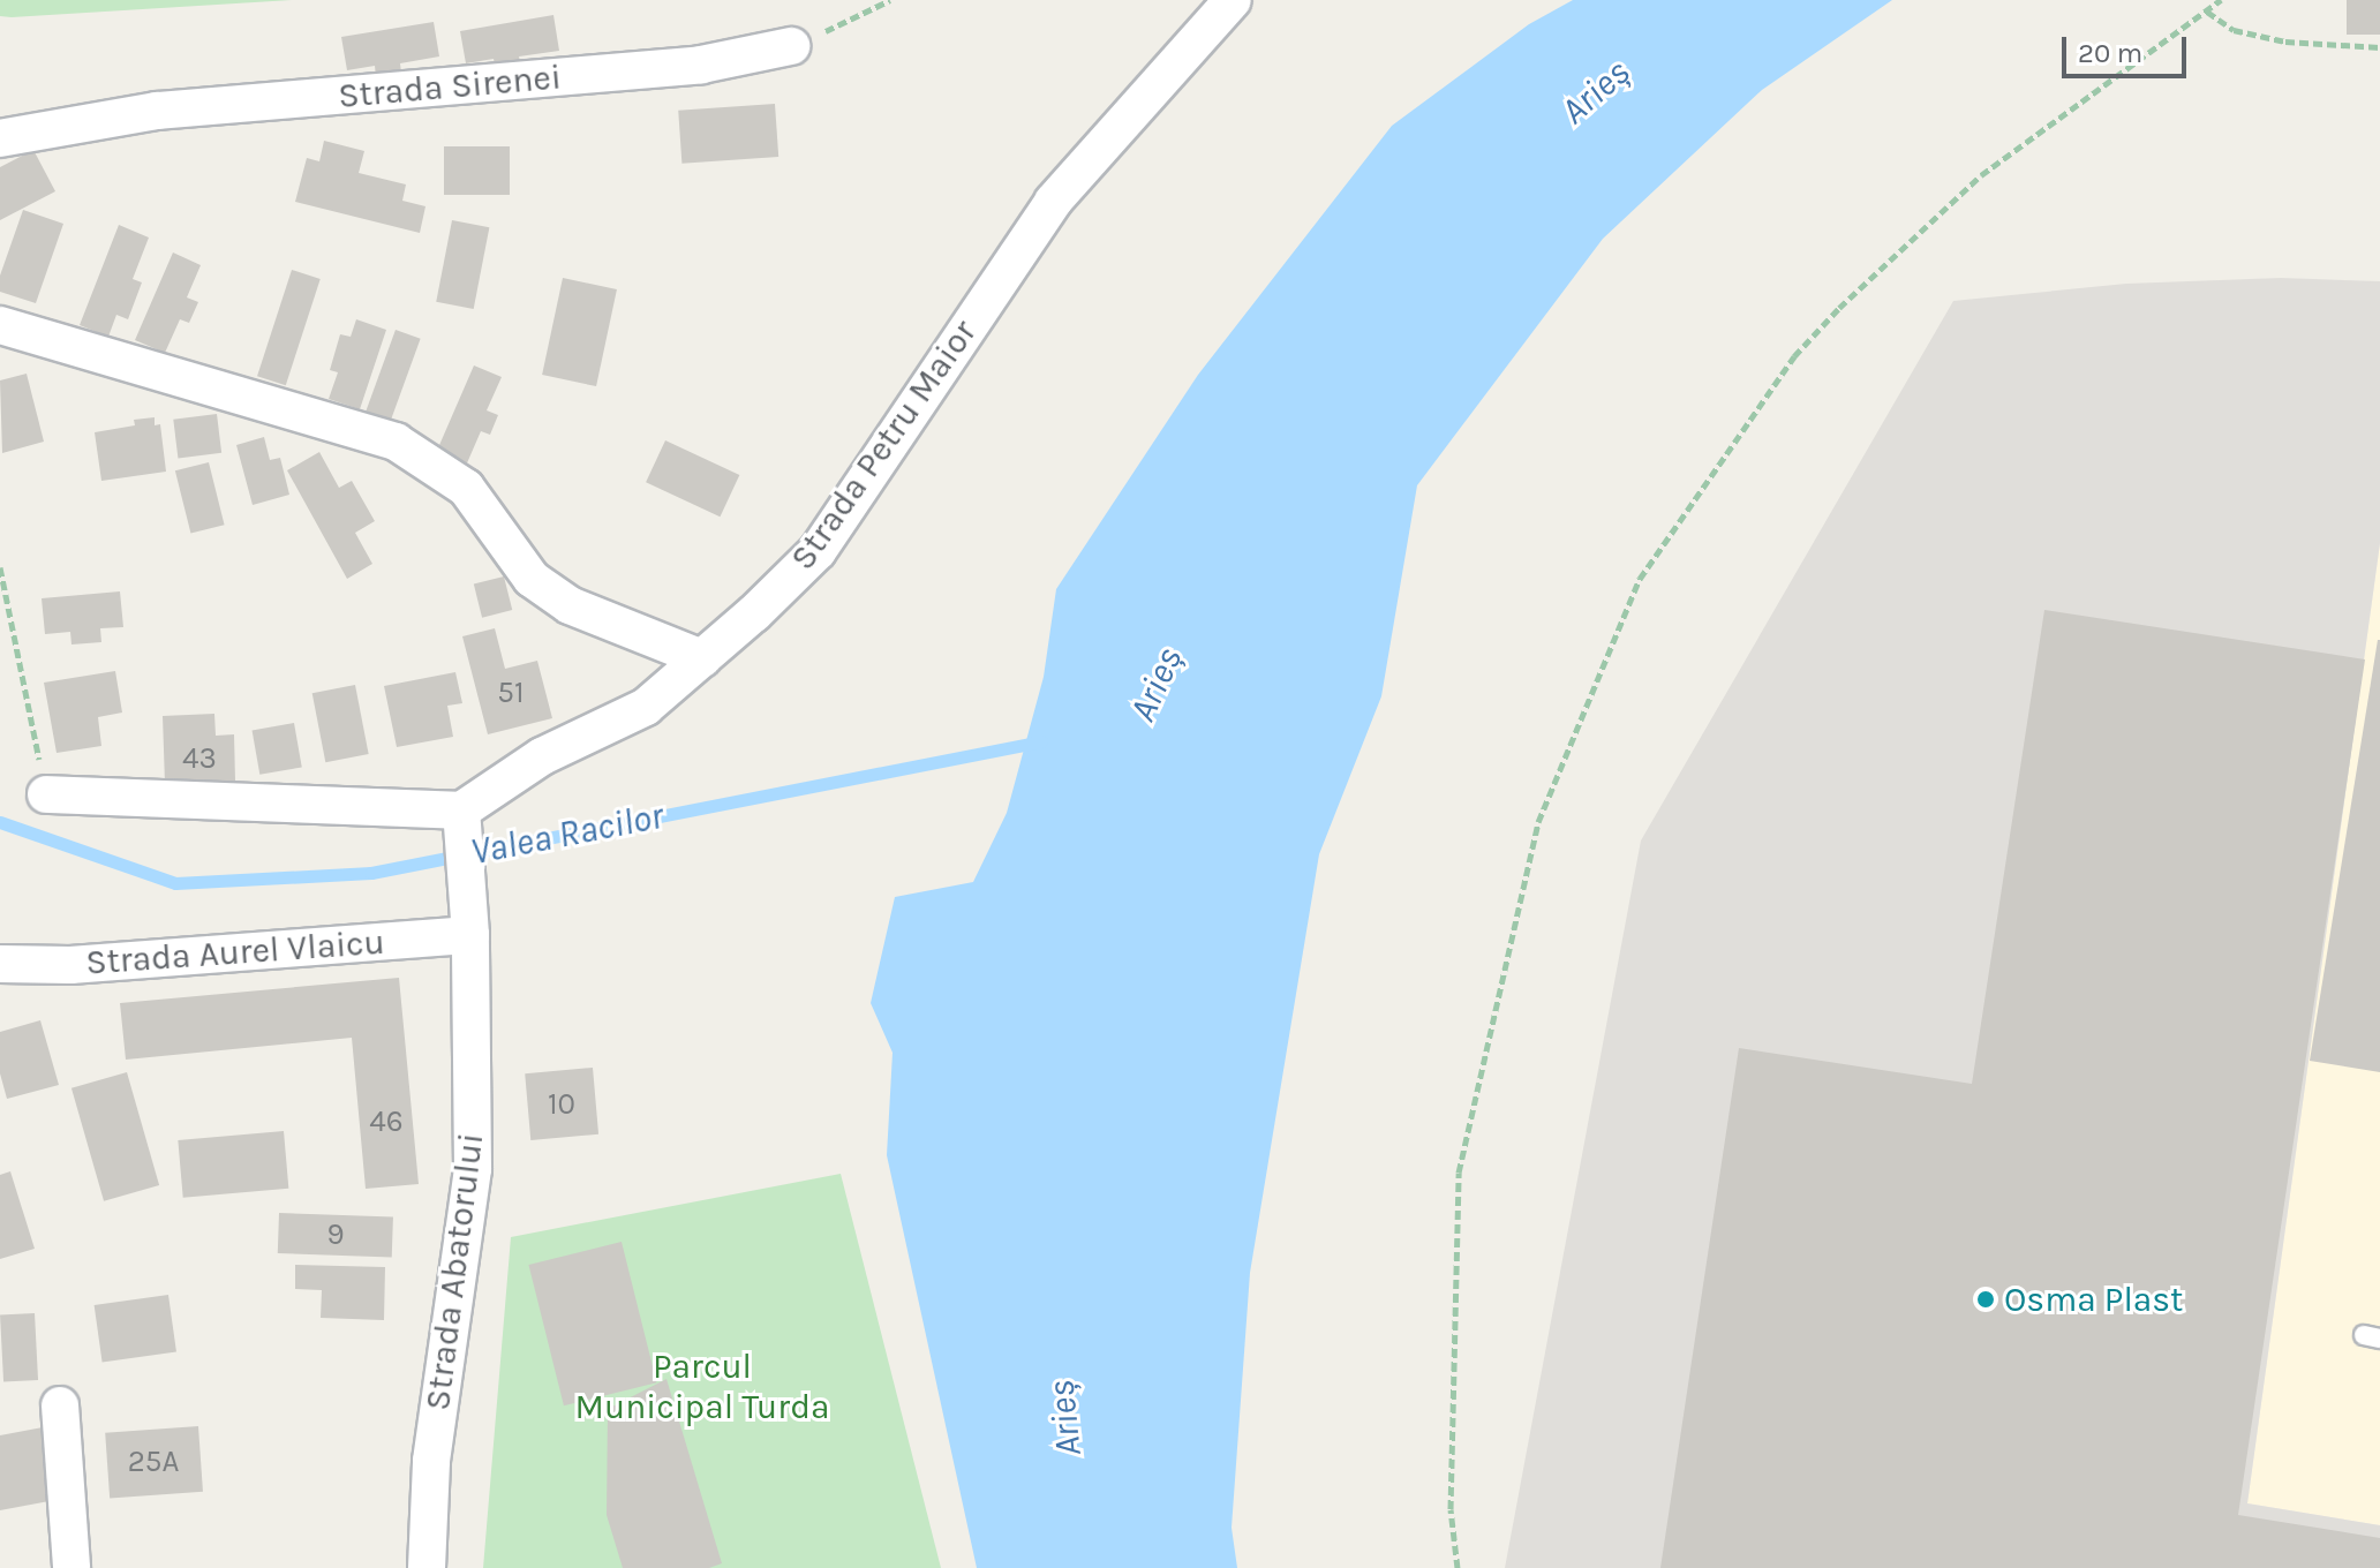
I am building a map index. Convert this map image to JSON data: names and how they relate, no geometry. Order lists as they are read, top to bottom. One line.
{"streets":{"street":["Strada Sirenei","Strada Petru Maior","Strada Aurel Vlaicu","Strada Abatorului"]},"crossings":[["Strada Petru Maior","Strada Abatorului"],["Strada Aurel Vlaicu","Strada Abatorului"]],"water":["Arieș","Valea Racilor"],"parks":["Parcul Municipal Turda"],"places":["Osma Plast"],"house_numbers":["51","43","10","46","9","25A"],"scale_bar":"20 m"}
